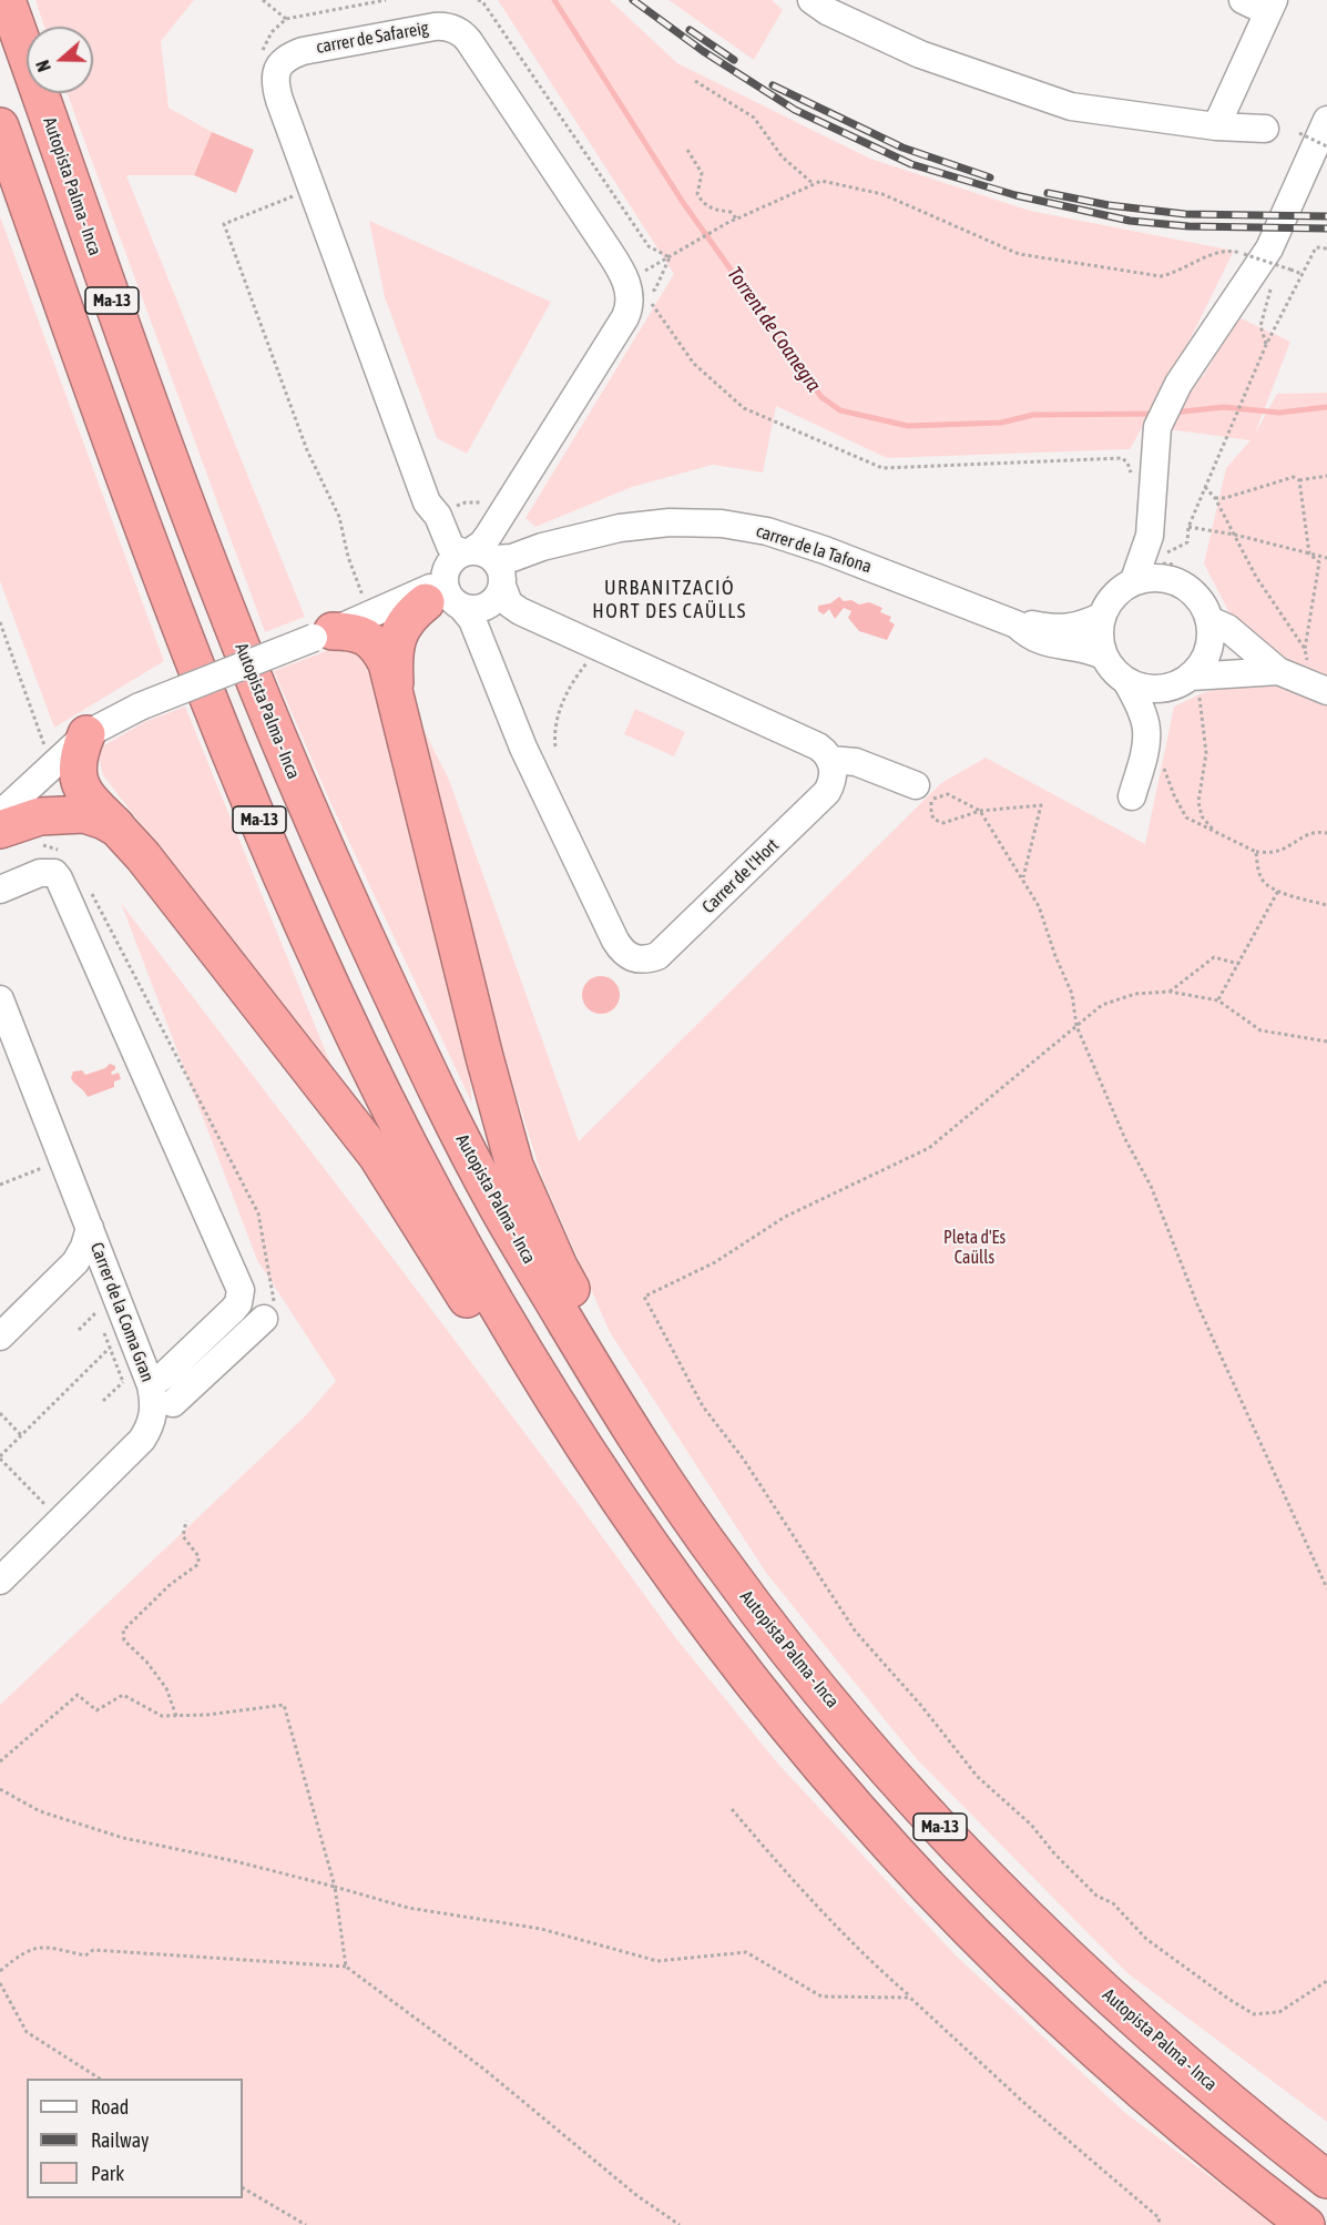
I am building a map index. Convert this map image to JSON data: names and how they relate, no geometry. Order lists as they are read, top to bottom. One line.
{"streets":{"highway":["Autopista Palma - Inca","Ma-13"],"street":["carrer de Safareig","carrer de la Tafona","Carrer de l'Hort","Carrer de la Coma Gran"]},"crossings":[["carrer de Safareig","carrer de la Tafona"],["carrer de Safareig","Carrer de l'Hort"],["carrer de la Tafona","Carrer de l'Hort"]],"districts":["URBANITZACIÓ HORT DES CAÜLLS"],"water":["Torrent de Coanegra"],"parks":["Pleta d'Es Caülls"],"legend":["Road","Railway","Park"],"north":"left"}
